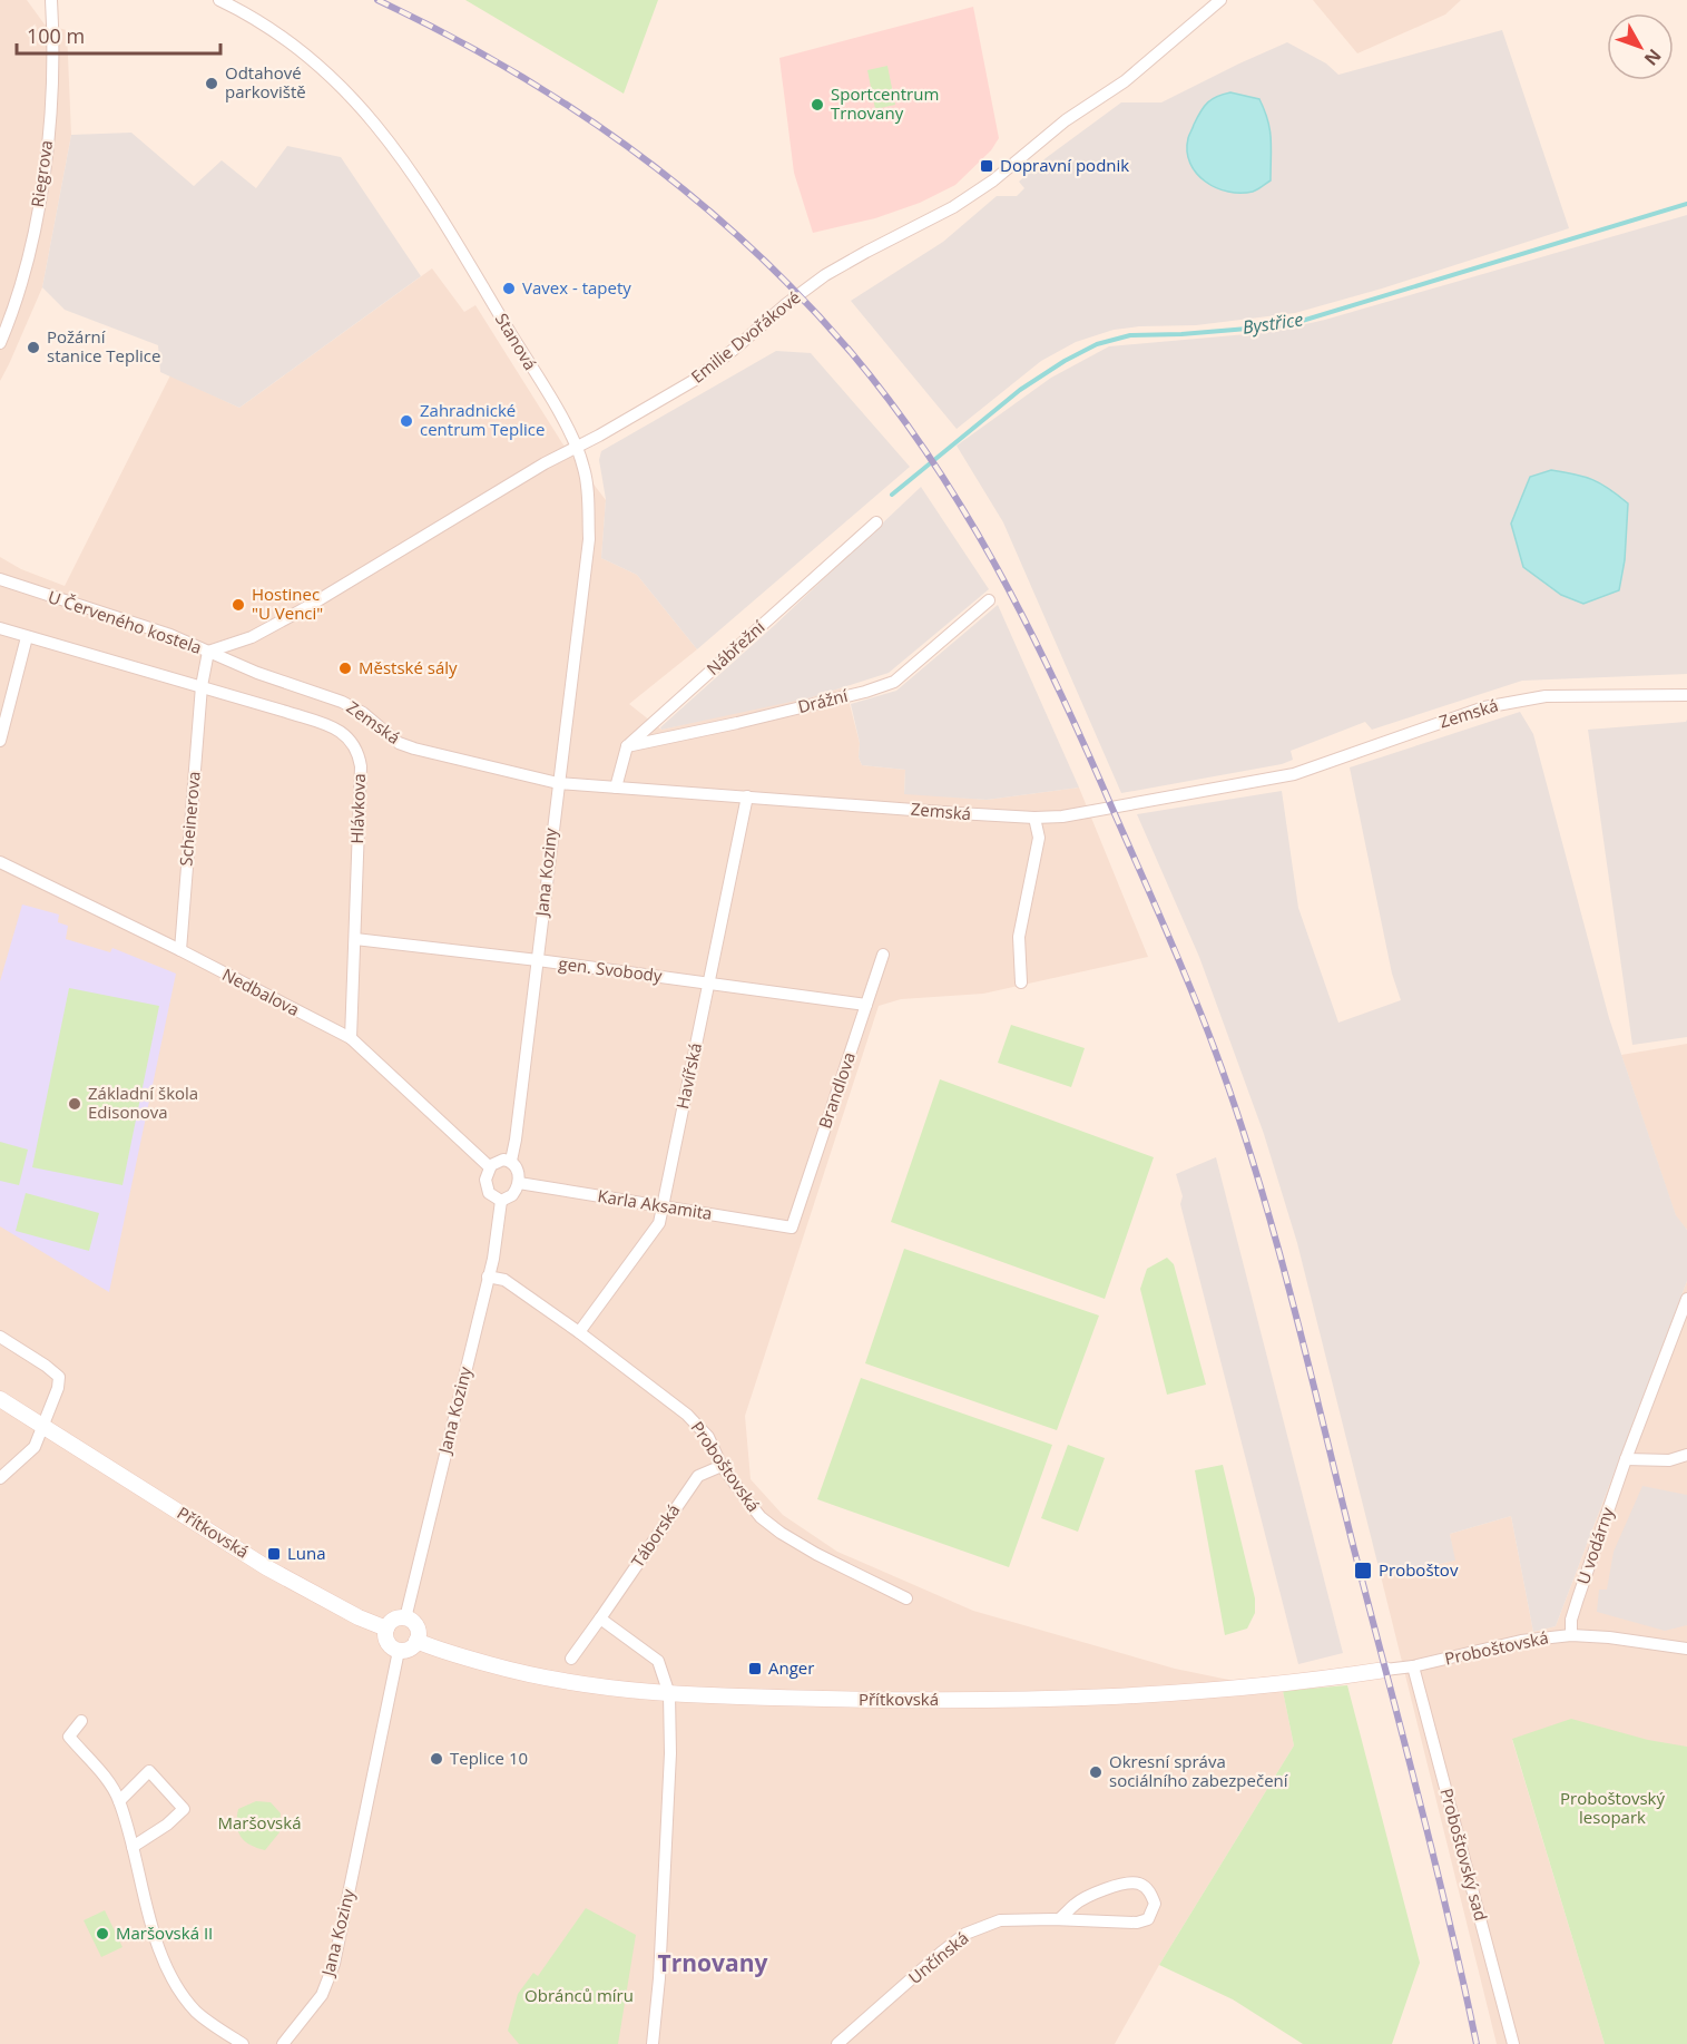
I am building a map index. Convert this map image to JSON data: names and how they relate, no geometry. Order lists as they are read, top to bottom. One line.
{"streets":{"street":["Riegrova","Emilie Dvořákové","Stanová","U Červeného kostela","Nábřežní","Drážní","Zemská","Hlávkova","Scheinerova","Jana Koziny","gen. Svobody","Nedbalova","Havířská","Brandlova","Karla Aksamita","Proboštovská","Přítkovská","Táborská","U vodárny","Proboštovský sad","Unčínská"]},"crossings":[["Emilie Dvořákové","Stanová"],["Emilie Dvořákové","U Červeného kostela"],["Emilie Dvořákové","Zemská"],["Stanová","Zemská"],["Stanová","Jana Koziny"],["U Červeného kostela","Zemská"],["U Červeného kostela","Hlávkova"],["U Červeného kostela","Scheinerova"],["Nábřežní","Drážní"],["Zemská","Jana Koziny"],["Zemská","Havířská"],["Hlávkova","Scheinerova"],["Hlávkova","gen. Svobody"],["Hlávkova","Nedbalova"],["Scheinerova","Nedbalova"],["Jana Koziny","gen. Svobody"],["Jana Koziny","Nedbalova"],["Jana Koziny","Karla Aksamita"],["Jana Koziny","Proboštovská"],["Jana Koziny","Přítkovská"],["gen. Svobody","Havířská"],["gen. Svobody","Brandlova"],["Nedbalova","Karla Aksamita"],["Havířská","Karla Aksamita"],["Havířská","Proboštovská"],["Brandlova","Karla Aksamita"],["Proboštovská","Přítkovská"],["Proboštovská","Táborská"],["Proboštovská","U vodárny"],["Proboštovská","Proboštovský sad"]],"districts":["Trnovany"],"water":["Bystřice"],"parks":["Proboštovský lesopark","Maršovská","Obránců míru"],"places":{"other":["Odtahové parkoviště","Sportcentrum Trnovany","Vavex - tapety","Požární stanice Teplice","Zahradnické centrum Teplice","Hostinec \"U Venci\"","Městské sály","Základní škola Edisonova","Teplice 10","Okresní správa sociálního zabezpečení","Maršovská II"],"transit":["Dopravní podnik","Luna","Proboštov","Anger"]},"scale_bar":"100 m","north":"bottom right"}
